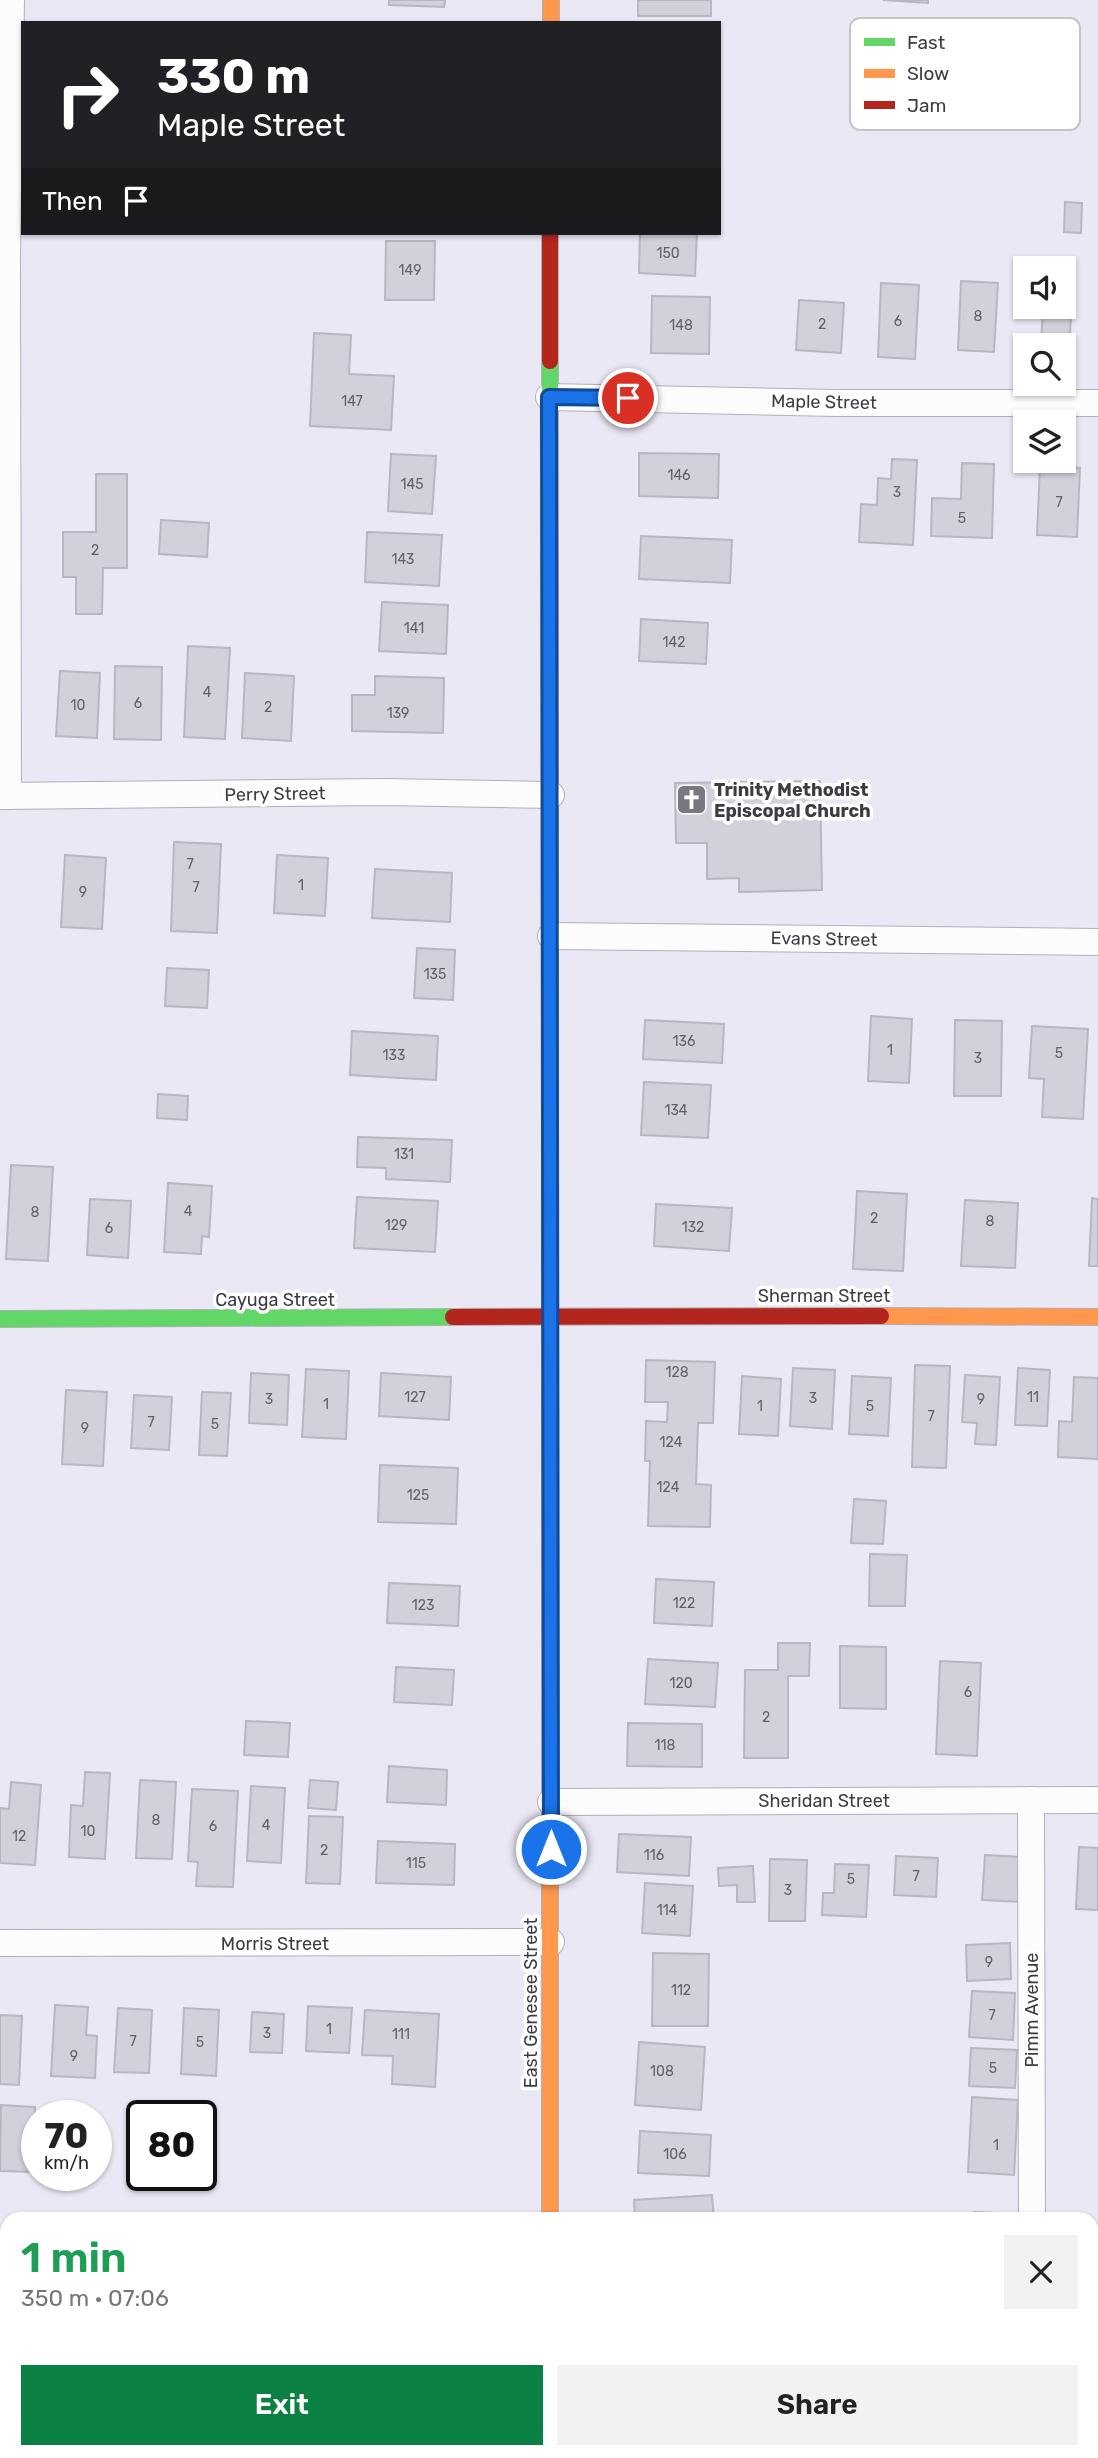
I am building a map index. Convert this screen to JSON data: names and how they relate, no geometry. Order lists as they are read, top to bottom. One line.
{"streets":{"main road":["Sherman Street","Cayuga Street","East Genesee Street"],"street":["Maple Street","Perry Street","Evans Street","Sheridan Street","Morris Street","Pimm Avenue"]},"crossings":[["Maple Street","East Genesee Street"],["Perry Street","East Genesee Street"],["Evans Street","East Genesee Street"],["Sherman Street","Cayuga Street"],["Sherman Street","East Genesee Street"],["Cayuga Street","East Genesee Street"],["Sheridan Street","East Genesee Street"],["Sheridan Street","Pimm Avenue"],["Morris Street","East Genesee Street"]],"places":{"church":["Trinity Methodist Episcopal Church"]},"house_numbers":["150","149","8","6","2","148","147","146","145","3","7","5","2","143","141","142","4","6","10","2","139","7","1","7","9","135","136","1","5","133","3","134","131","4","8","2","8","129","132","6","128","127","11","3","3","9","1","1","5","7","7","5","9","124","124","125","122","123","120","6","2","118","8","4","6","10","12","2","116","115","7","5","3","114","9","112","7","1","3","111","7","5","9","5","108","1","106"],"legend":["Fast","Slow","Jam"],"page":{"turn":["330 m","Maple Street"],"then":"Then","speed":"70 km/h","limit":"80","heading":["1 min","350 m · 07:06"],"buttons":["Exit","Share"]}}
